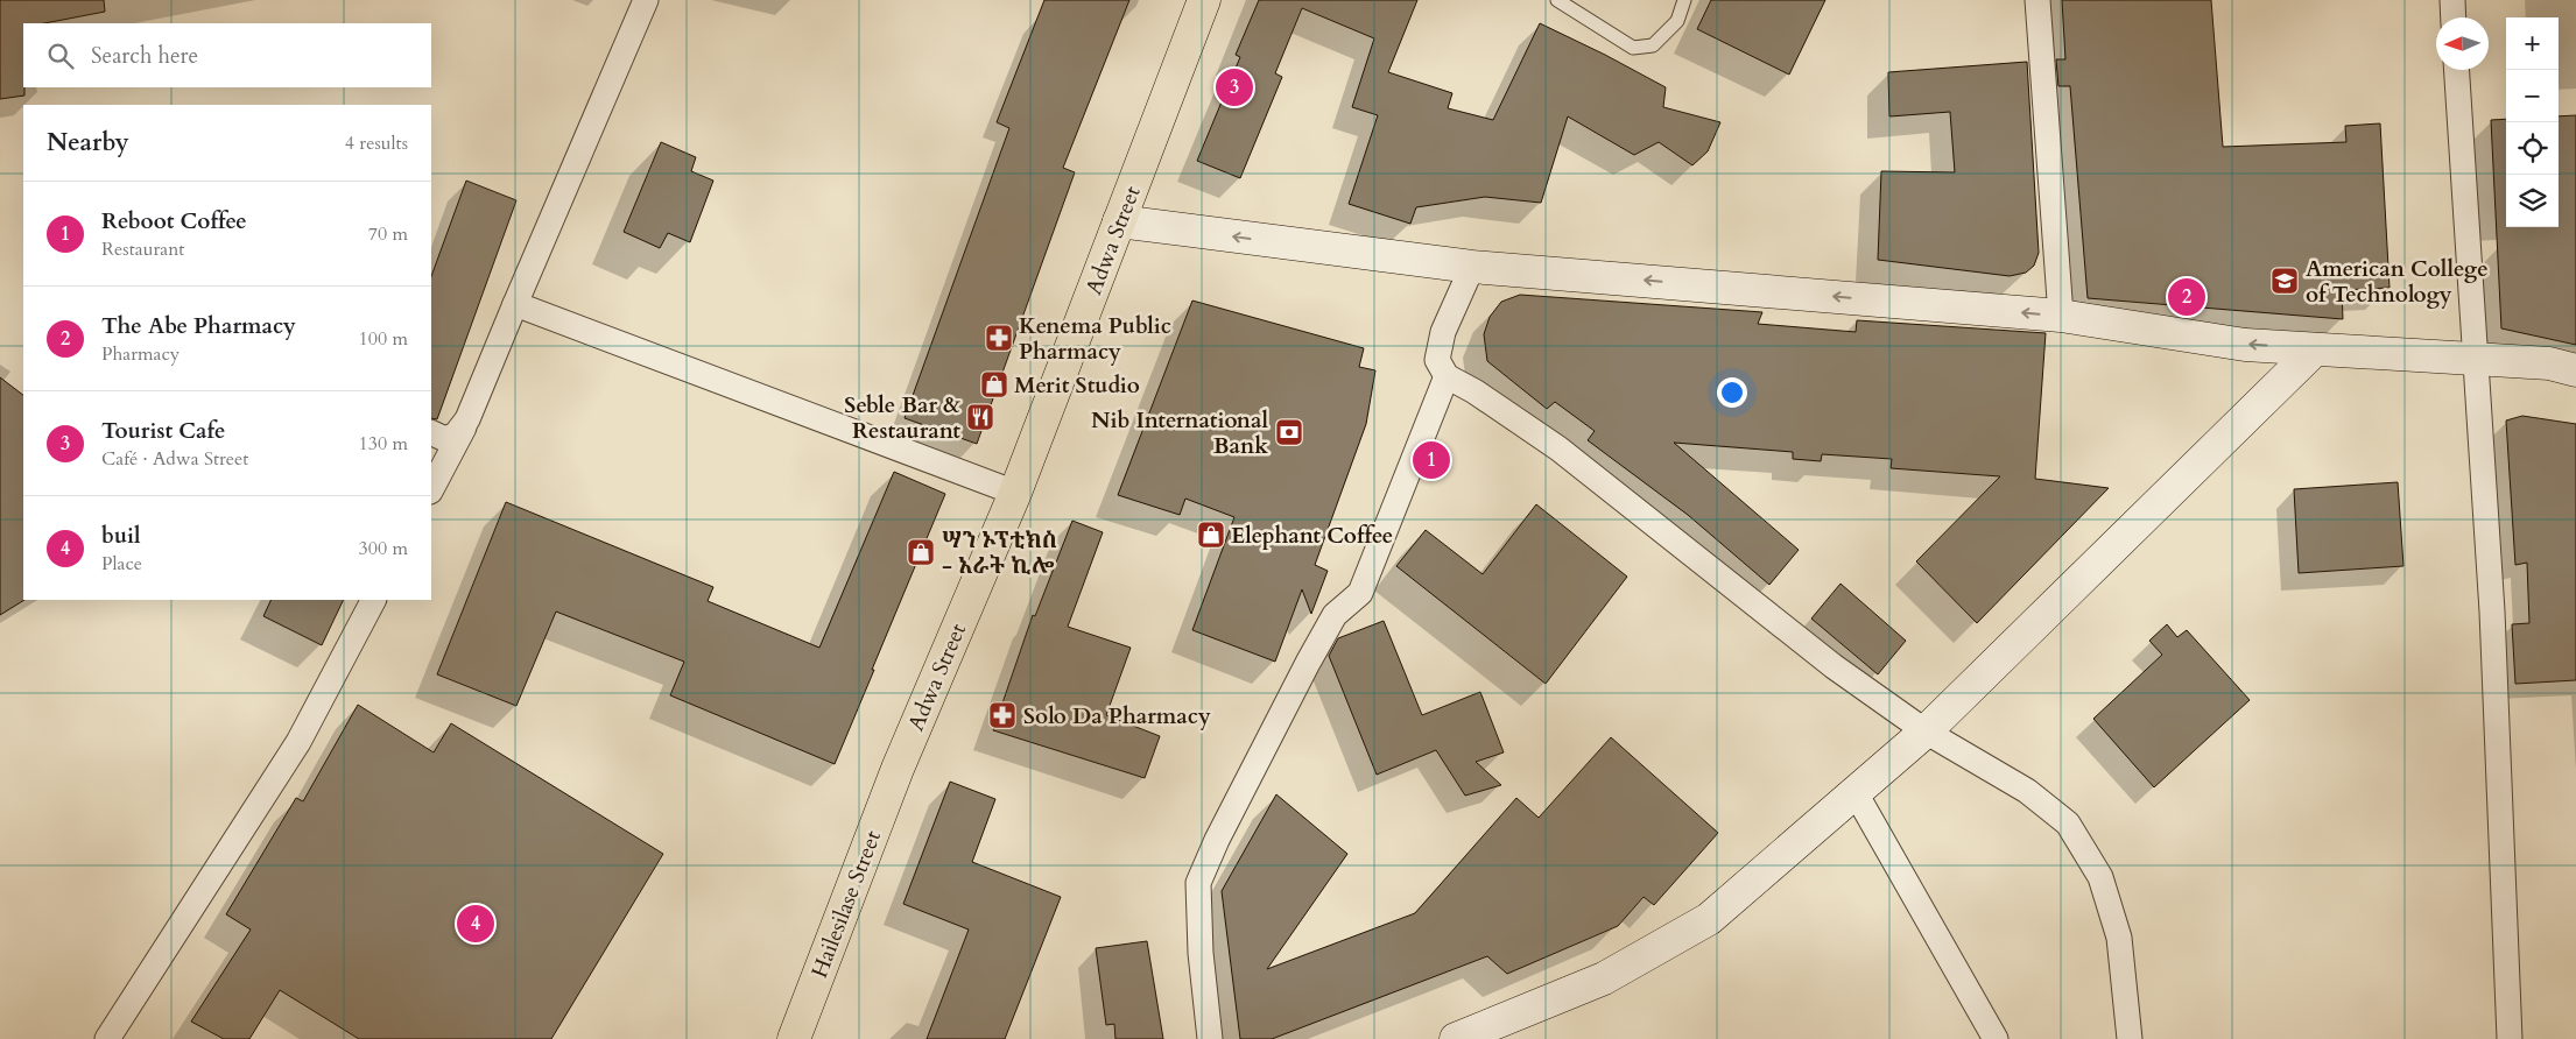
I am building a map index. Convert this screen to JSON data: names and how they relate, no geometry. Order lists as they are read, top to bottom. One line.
{"streets":{"main road":["Adwa Street","Hailesilase Street"]},"crossings":[["Adwa Street","Hailesilase Street"]],"places":{"school or university":["American College of Technology"],"pharmacy":["Kenema Public Pharmacy","Solo Da Pharmacy"],"shop":["Merit Studio","Elephant Coffee","ሣን ኦፕቲክስ - አራት ኪሎ"],"restaurant":["Seble Bar & Restaurant"],"bank":["Nib International Bank"]},"north":"left","page":{"map_buttons":["+","−"],"search":"Search here","pins":["3","2","1","4"],"heading":["Nearby","4 results"],"list":[{"mark":"1","name":"Reboot Coffee","note":"Restaurant","value":"70 m"},{"mark":"2","name":"The Abe Pharmacy","note":"Pharmacy","value":"100 m"},{"mark":"3","name":"Tourist Cafe","note":"Café · Adwa Street","value":"130 m"},{"mark":"4","name":"buil","note":"Place","value":"300 m"}]}}
